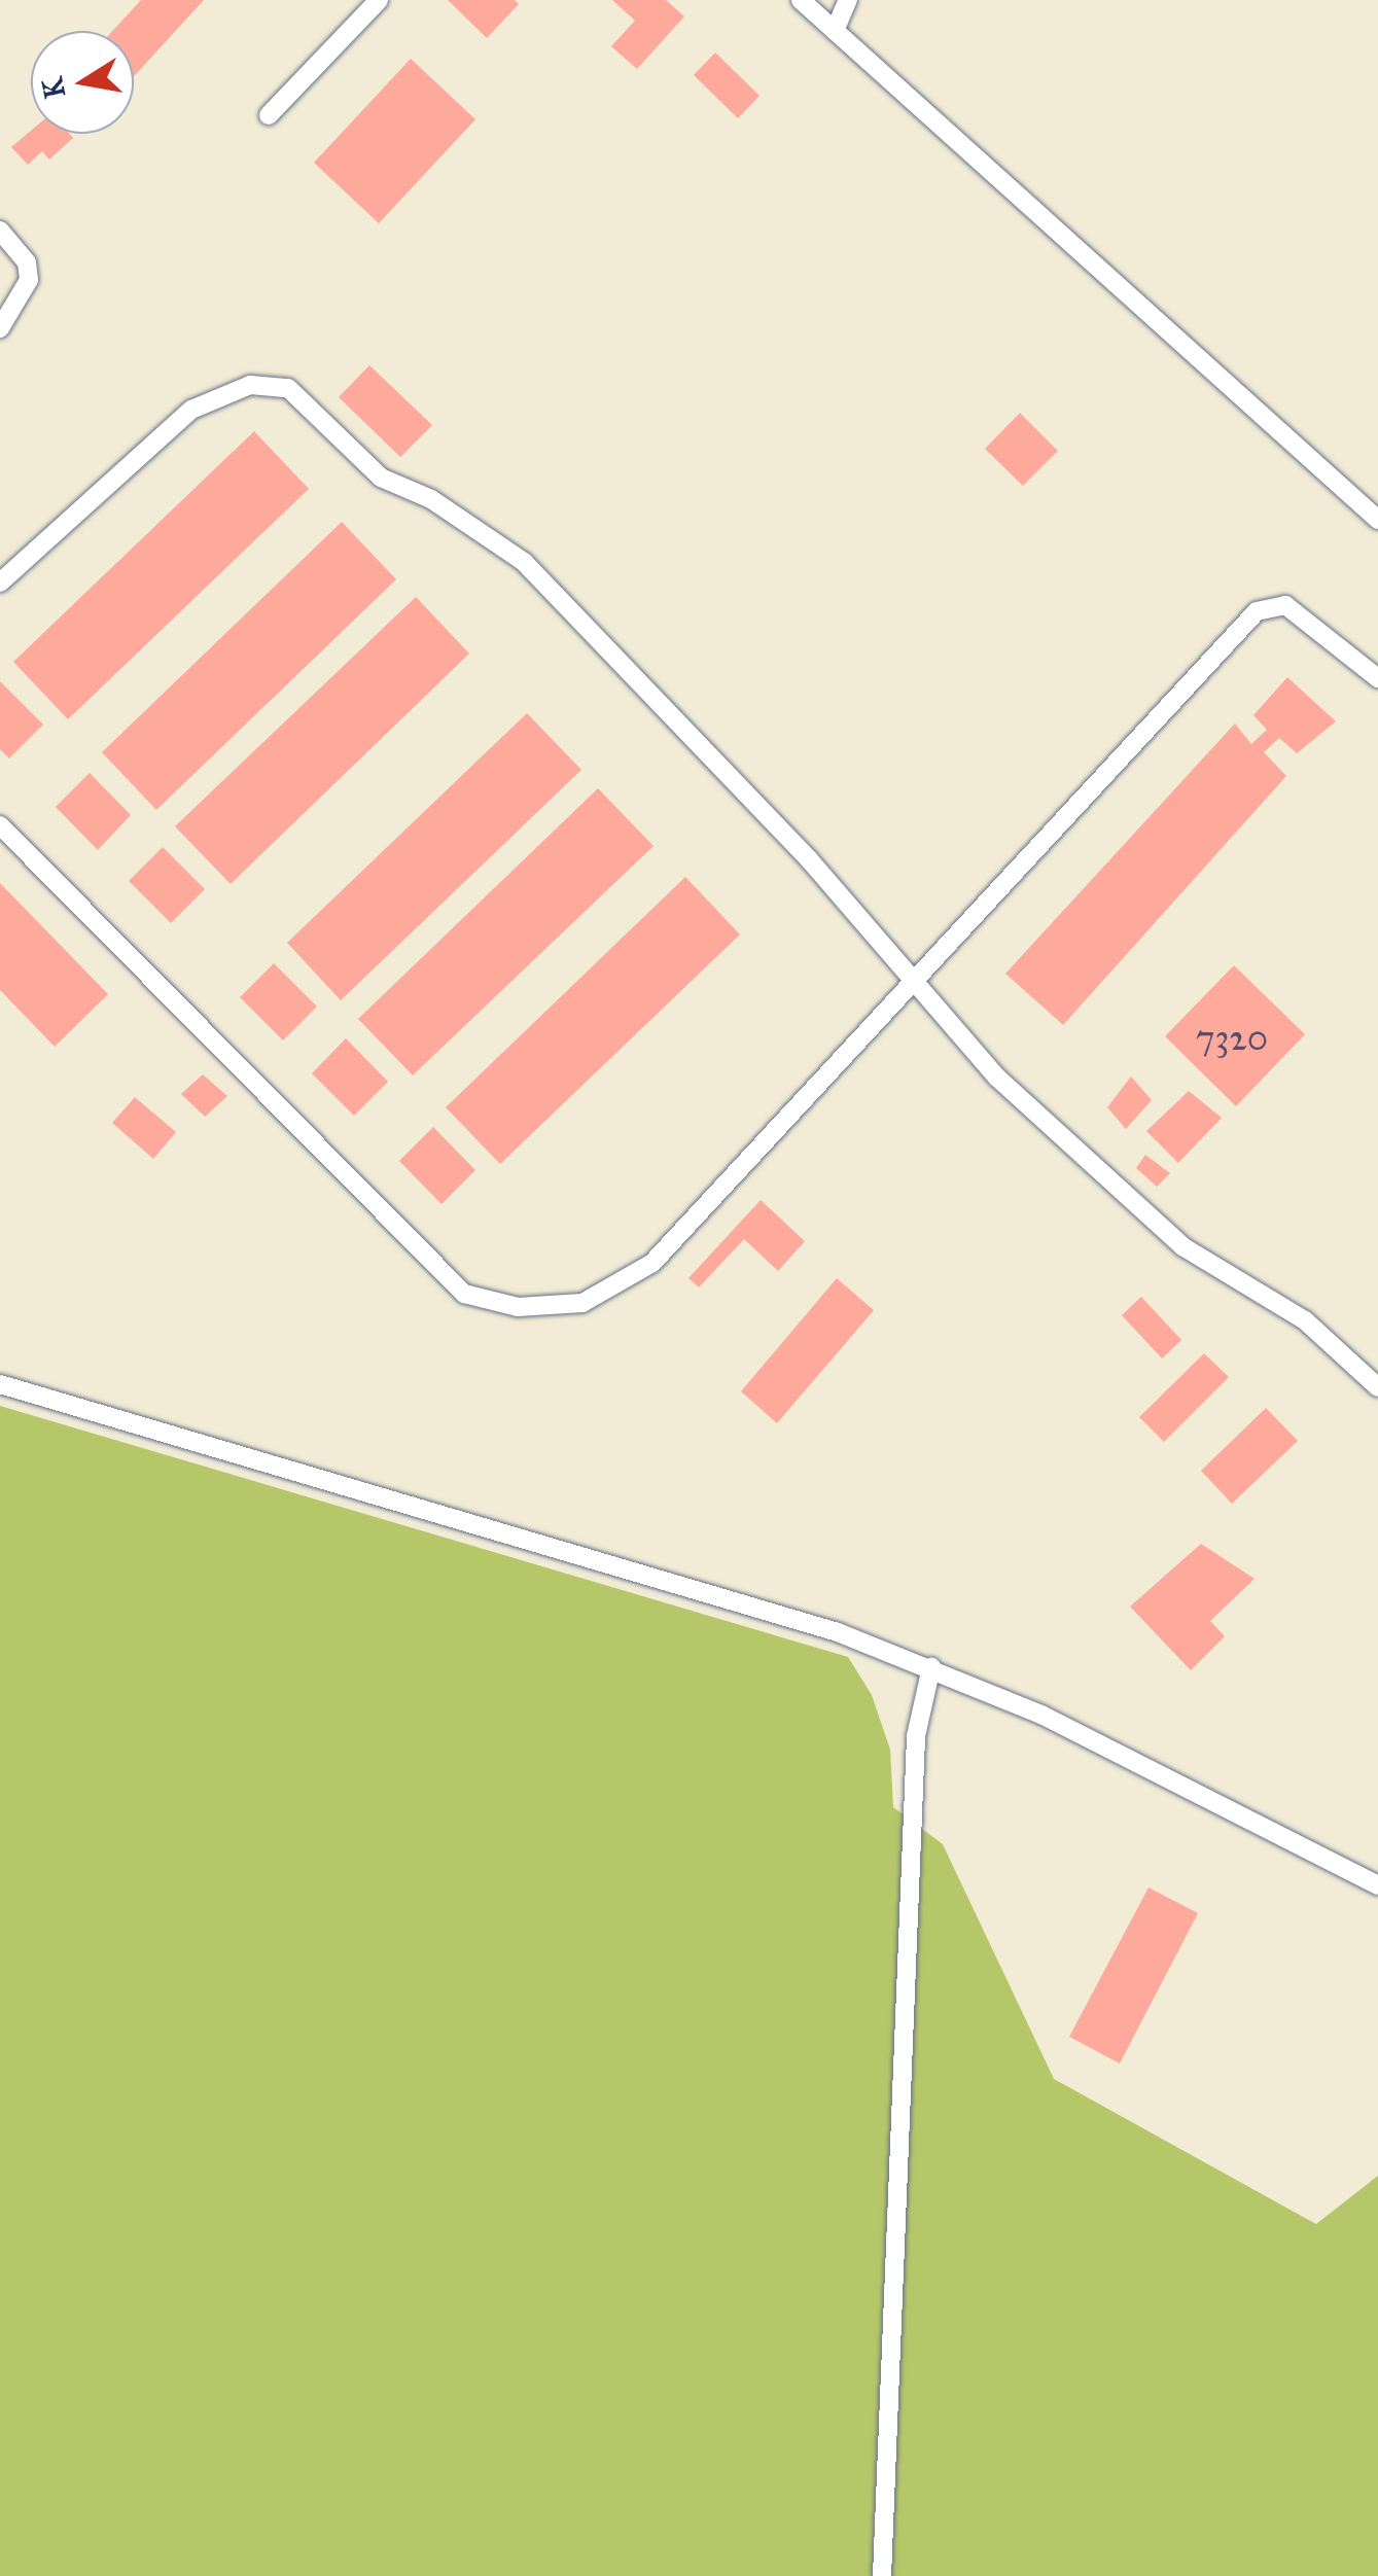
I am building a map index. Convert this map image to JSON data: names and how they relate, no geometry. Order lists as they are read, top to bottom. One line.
{"house_numbers":["7320"],"north":"left"}
